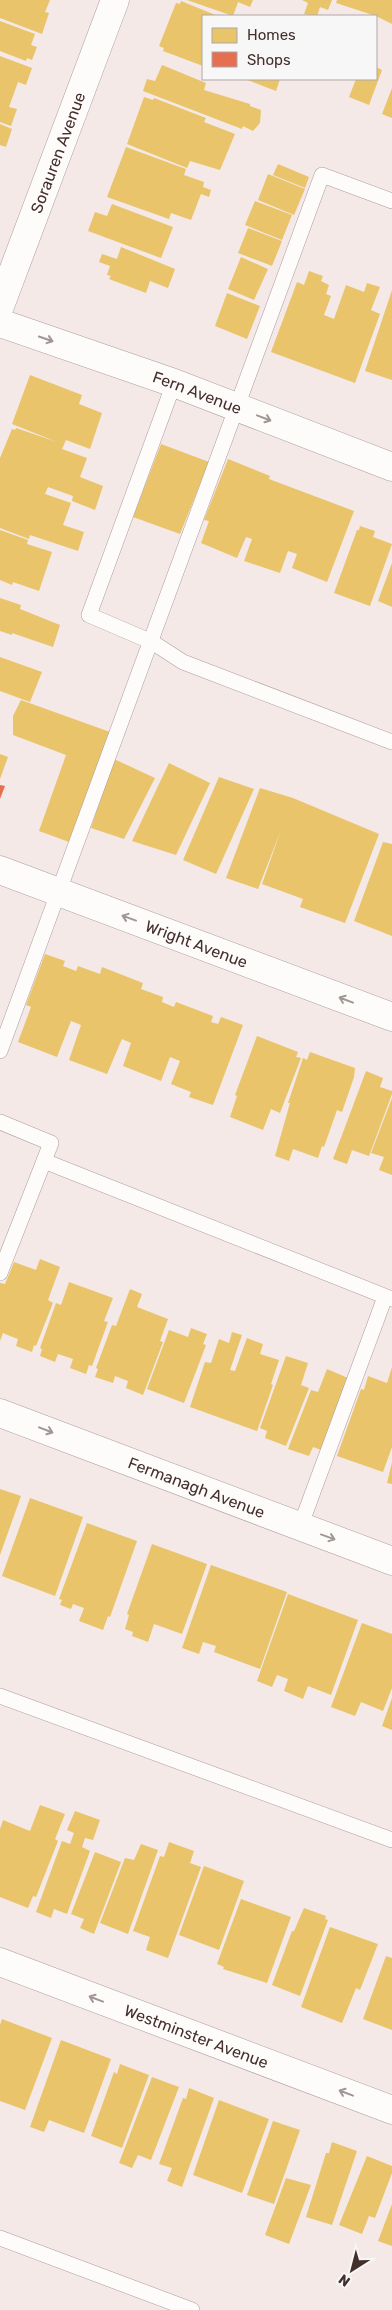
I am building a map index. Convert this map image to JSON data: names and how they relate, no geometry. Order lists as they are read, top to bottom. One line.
{"streets":{"street":["Sorauren Avenue","Fern Avenue","Wright Avenue","Fermanagh Avenue","Westminster Avenue"]},"one_way":["Fern Avenue","Wright Avenue","Fermanagh Avenue","Westminster Avenue"],"legend":["Homes","Shops"],"north":"bottom left"}
